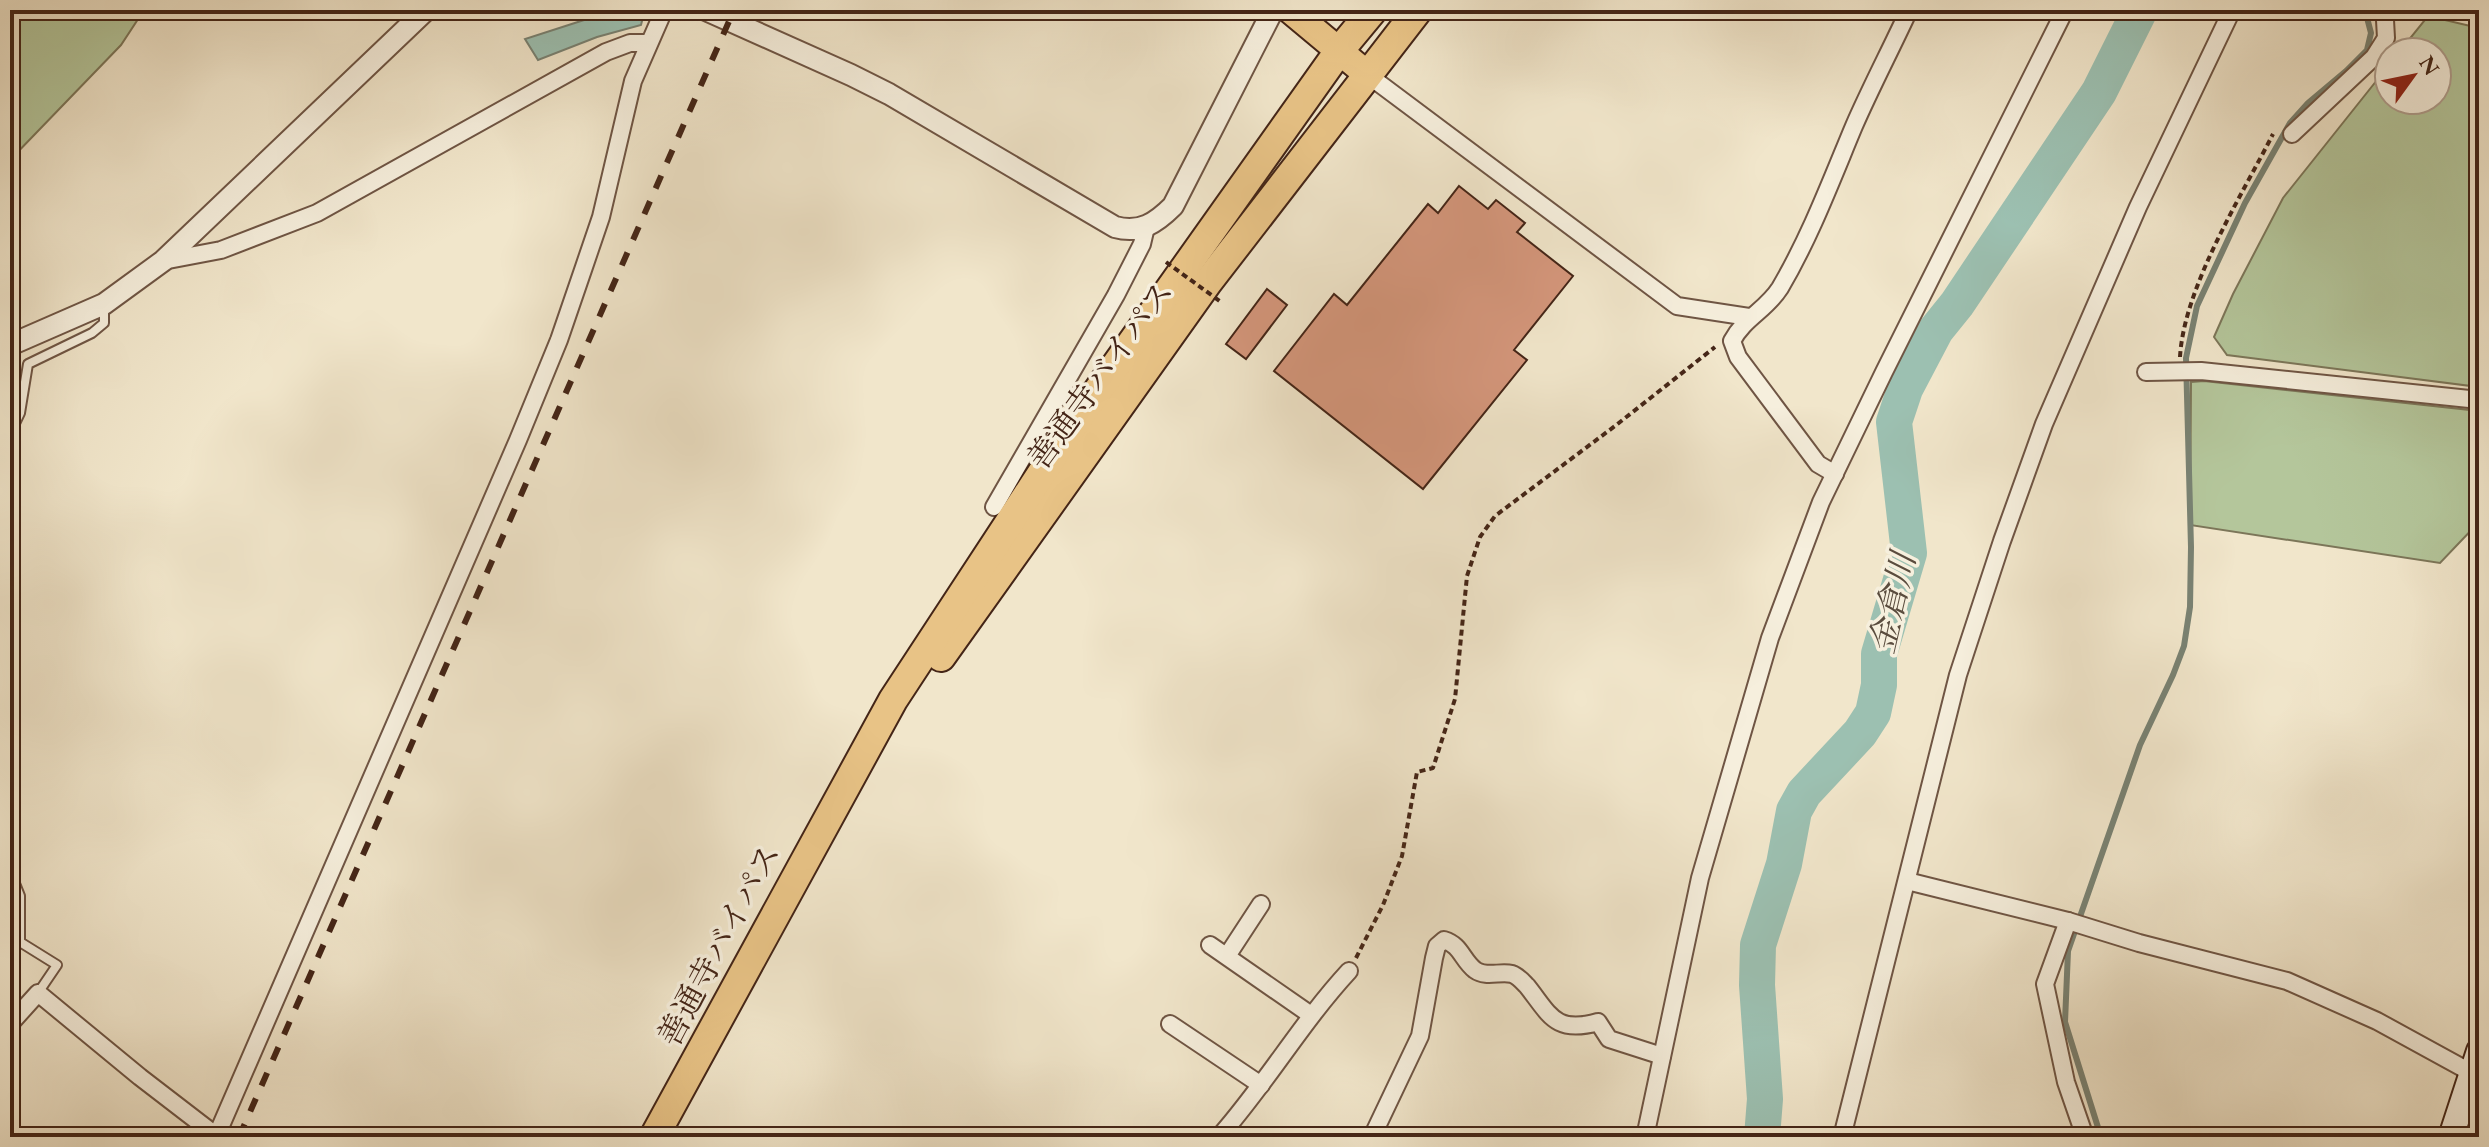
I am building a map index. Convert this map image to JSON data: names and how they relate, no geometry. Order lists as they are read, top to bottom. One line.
{"streets":{"highway":["善通寺バイパス"]},"water":["金倉川"],"north":"top right"}
